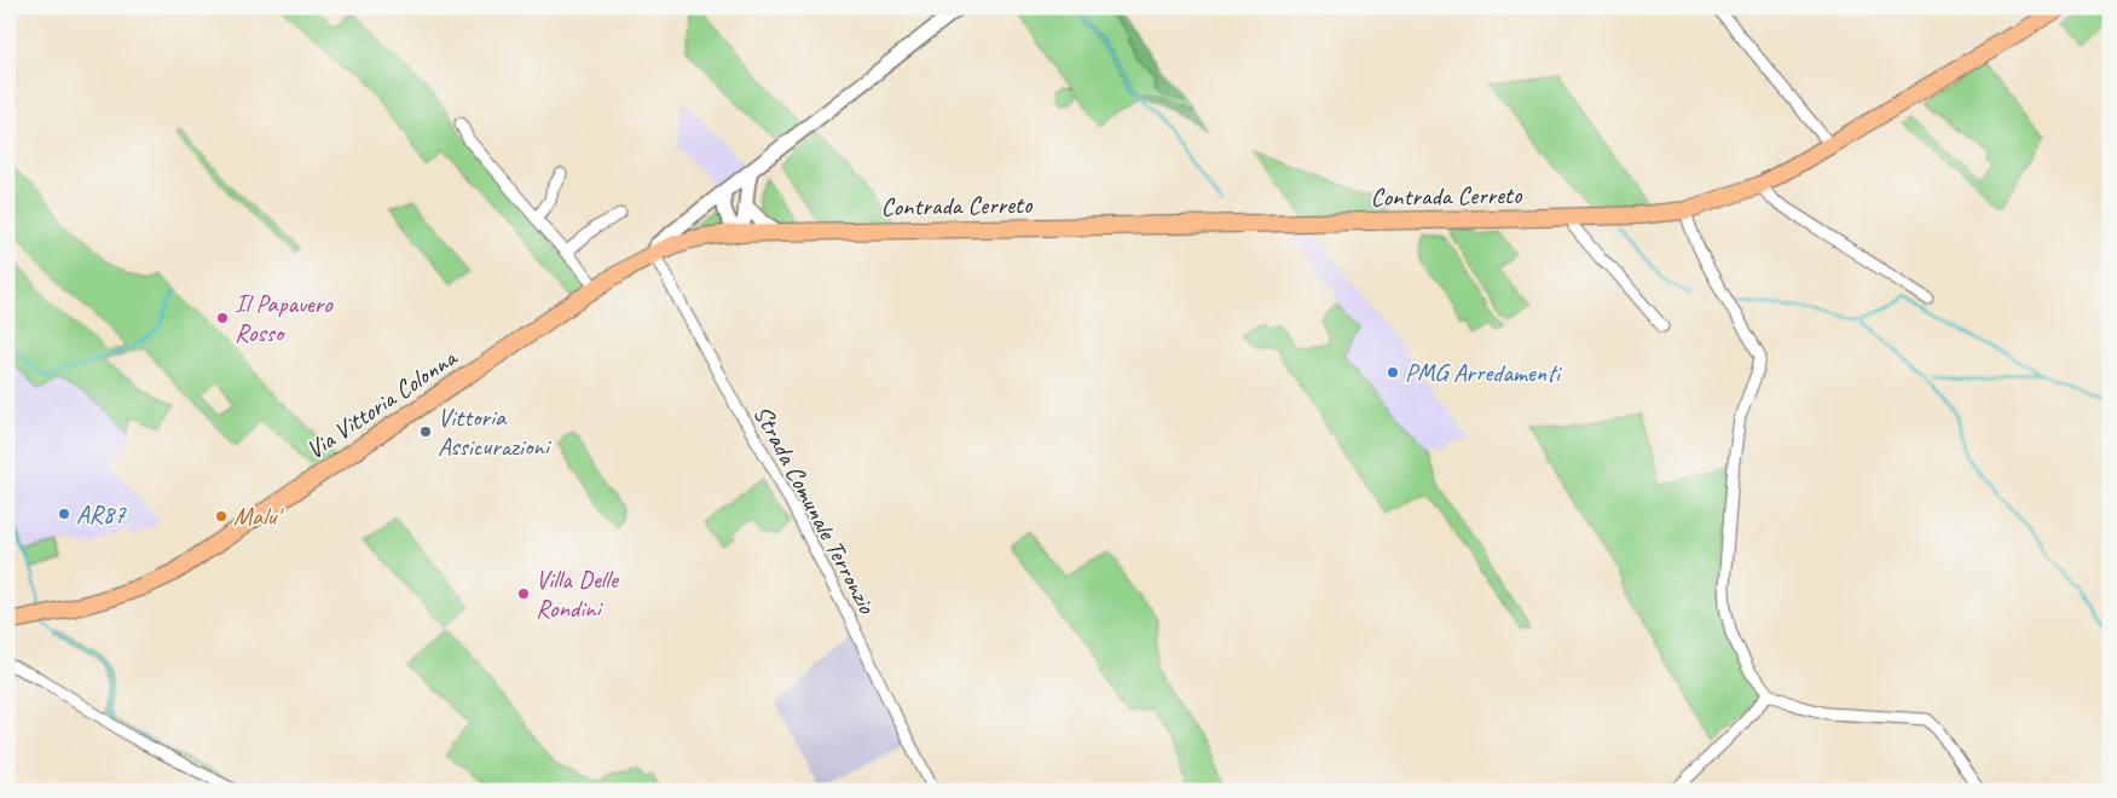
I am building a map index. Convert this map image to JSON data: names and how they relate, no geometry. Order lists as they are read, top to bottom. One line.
{"streets":{"main road":["Contrada Cerreto","Via Vittoria Colonna"],"street":["Strada Comunale Terronzio"]},"crossings":[["Contrada Cerreto","Via Vittoria Colonna"],["Via Vittoria Colonna","Strada Comunale Terronzio"]],"places":["Il Papavero Rosso","PMG Arredamenti","Vittoria Assicurazioni","AR87","Malu'","Villa Delle Rondini"]}
